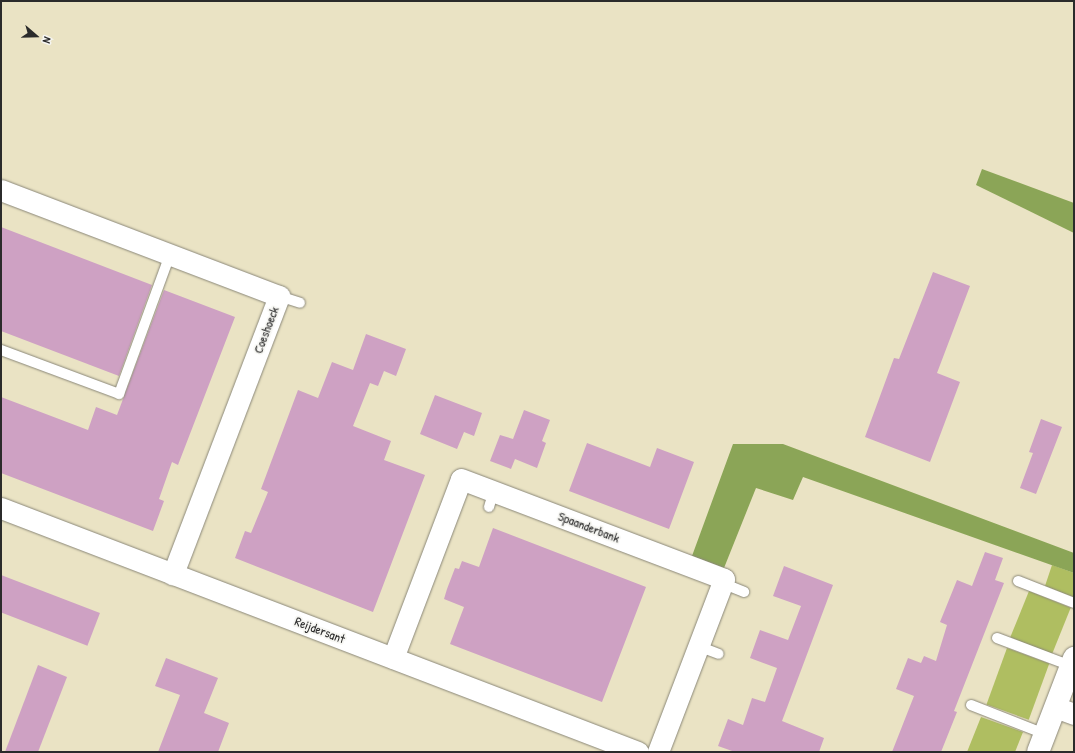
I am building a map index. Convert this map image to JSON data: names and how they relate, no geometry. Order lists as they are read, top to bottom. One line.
{"streets":{"street":["Coeshoeck","Spaanderbank","Reijdersant"]},"crossings":[["Coeshoeck","Reijdersant"],["Spaanderbank","Reijdersant"]],"north":"right"}
